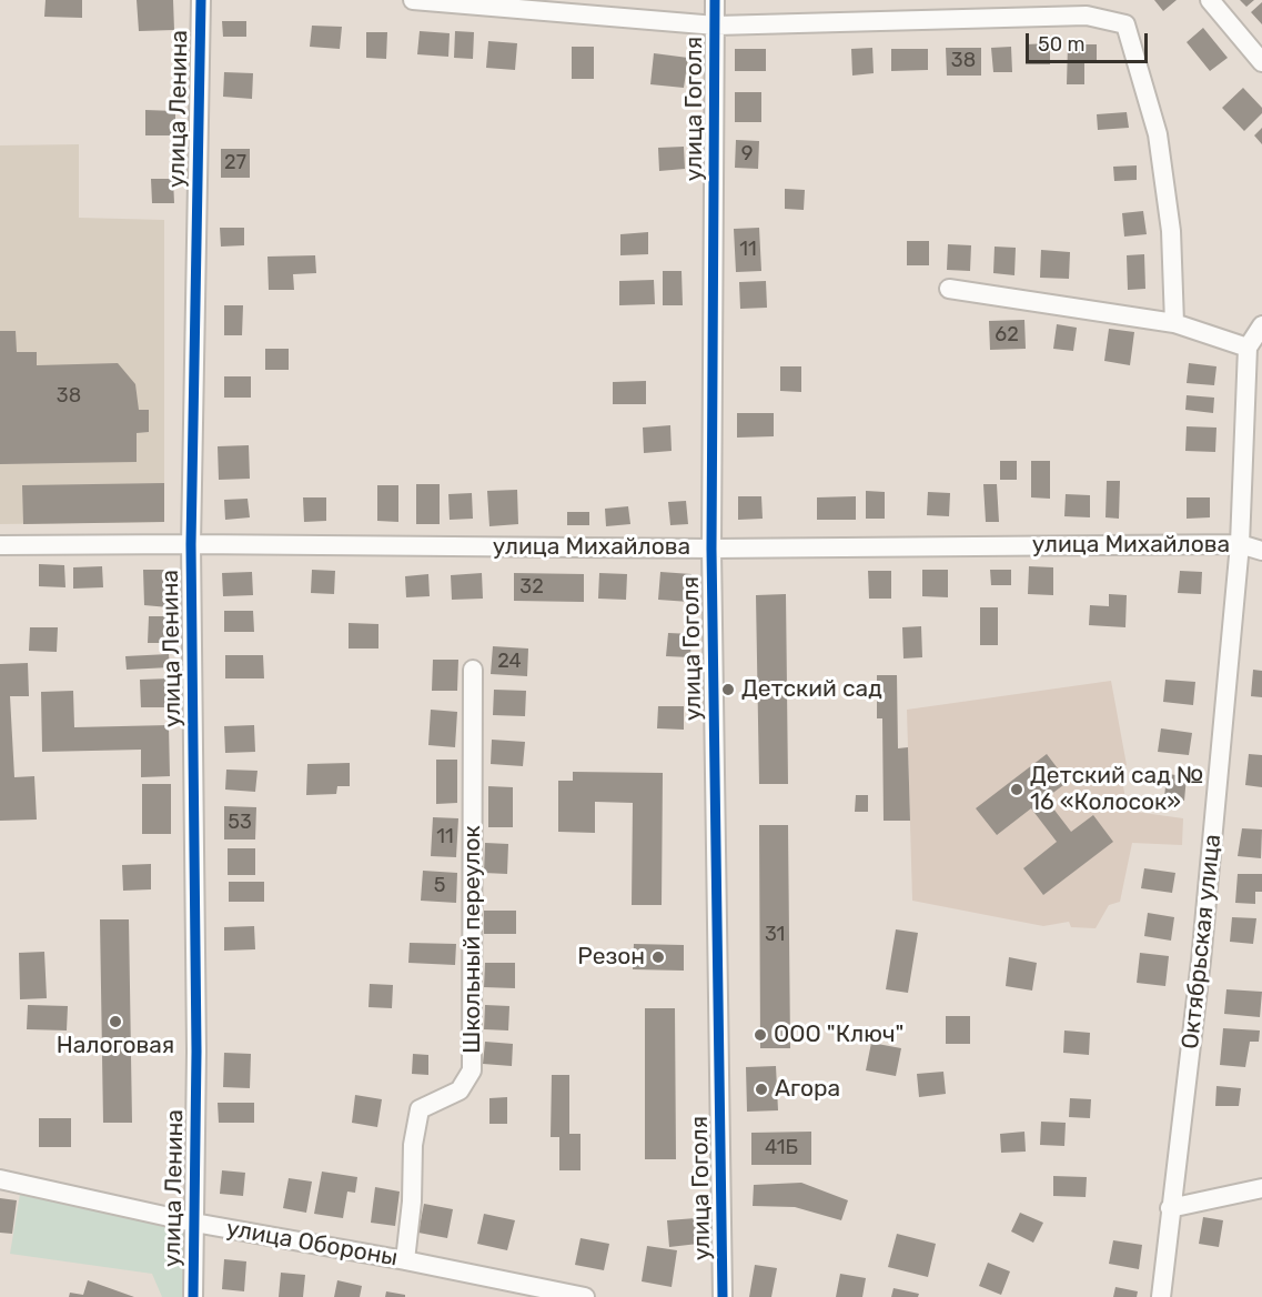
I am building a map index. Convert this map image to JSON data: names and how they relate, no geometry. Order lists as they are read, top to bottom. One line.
{"streets":{"street":["улица Ленина","улица Гоголя","улица Михайлова","Школьный переулок","Октябрьская улица","улица Обороны"]},"crossings":[["улица Ленина","улица Михайлова"],["улица Ленина","улица Обороны"],["улица Гоголя","улица Михайлова"],["улица Михайлова","Октябрьская улица"],["Школьный переулок","улица Обороны"]],"places":["Детский сад","Детский сад № 16 «Колосок»","Резон","Налоговая","ООО \"Ключ\"","Агора"],"house_numbers":["38","9","27","11","62","38","32","24","53","11","5","31","41Б"],"scale_bar":"50 m"}
